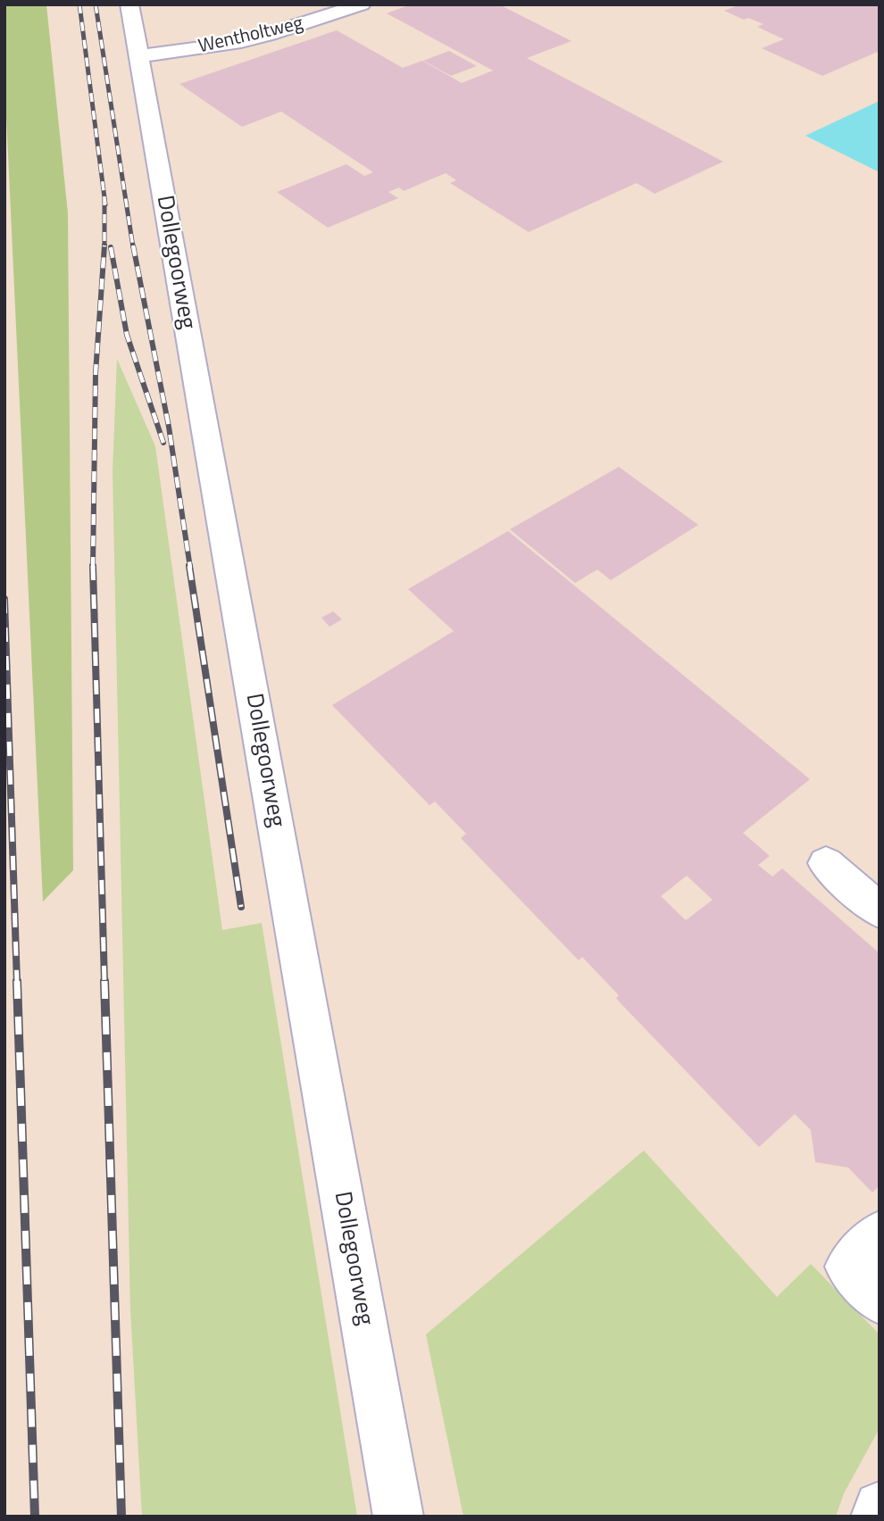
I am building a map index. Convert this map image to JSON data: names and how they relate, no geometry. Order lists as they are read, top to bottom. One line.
{"streets":{"street":["Wentholtweg","Dollegoorweg"]},"crossings":[["Wentholtweg","Dollegoorweg"]]}
